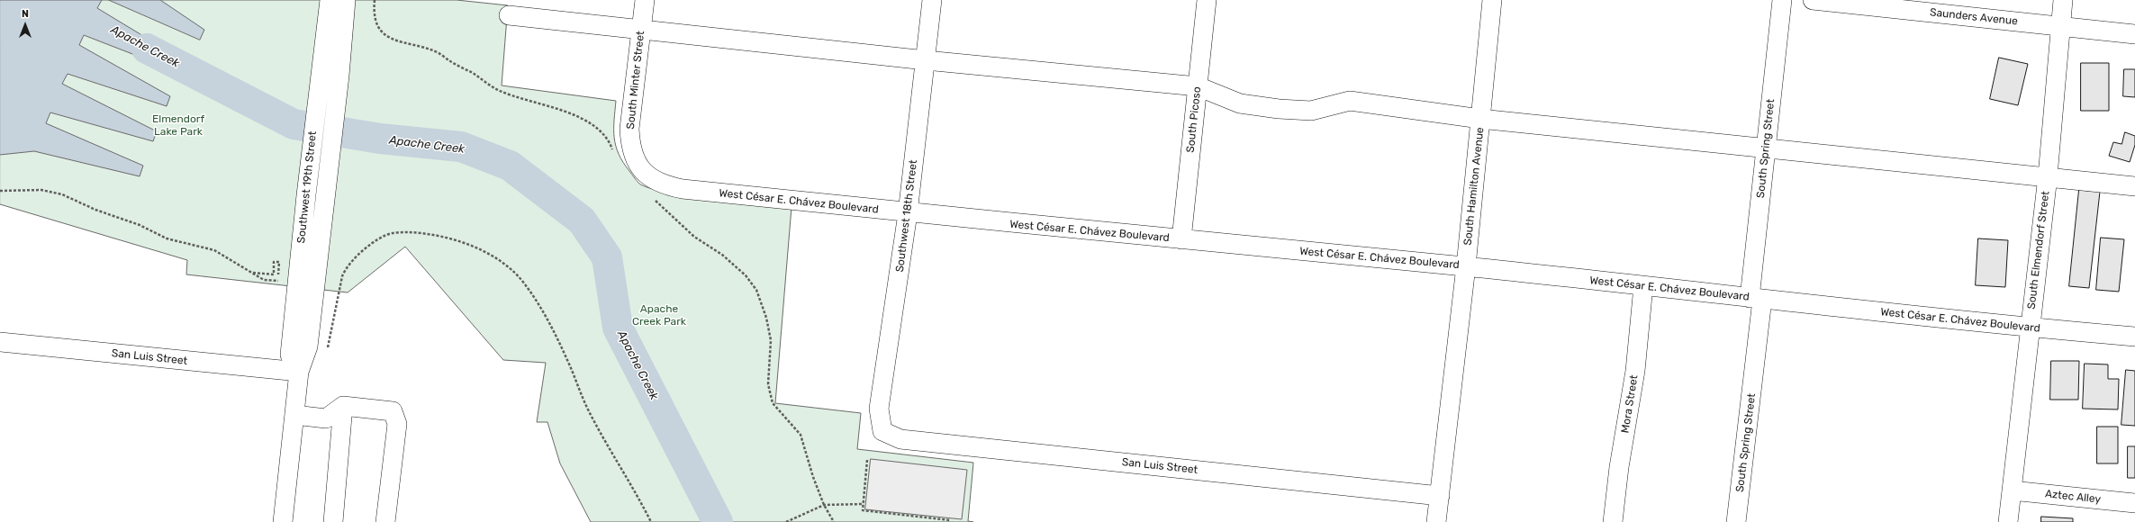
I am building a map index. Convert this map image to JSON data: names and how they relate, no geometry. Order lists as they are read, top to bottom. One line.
{"streets":{"street":["Saunders Avenue","South Minter Street","South Picoso","South Spring Street","South Hamilton Avenue","Southwest 19th Street","West César E. Chávez Boulevard","Southwest 18th Street","South Elmendorf Street","San Luis Street","Mora Street","Aztec Alley"]},"crossings":[["Saunders Avenue","South Elmendorf Street"],["South Minter Street","West César E. Chávez Boulevard"],["South Picoso","West César E. Chávez Boulevard"],["South Spring Street","West César E. Chávez Boulevard"],["South Hamilton Avenue","West César E. Chávez Boulevard"],["South Hamilton Avenue","San Luis Street"],["Southwest 19th Street","San Luis Street"],["West César E. Chávez Boulevard","Southwest 18th Street"],["West César E. Chávez Boulevard","South Elmendorf Street"],["West César E. Chávez Boulevard","Mora Street"],["Southwest 18th Street","San Luis Street"],["South Elmendorf Street","Aztec Alley"]],"water":["Apache Creek"],"parks":["Elmendorf Lake Park","Apache Creek Park"],"north":"top"}
